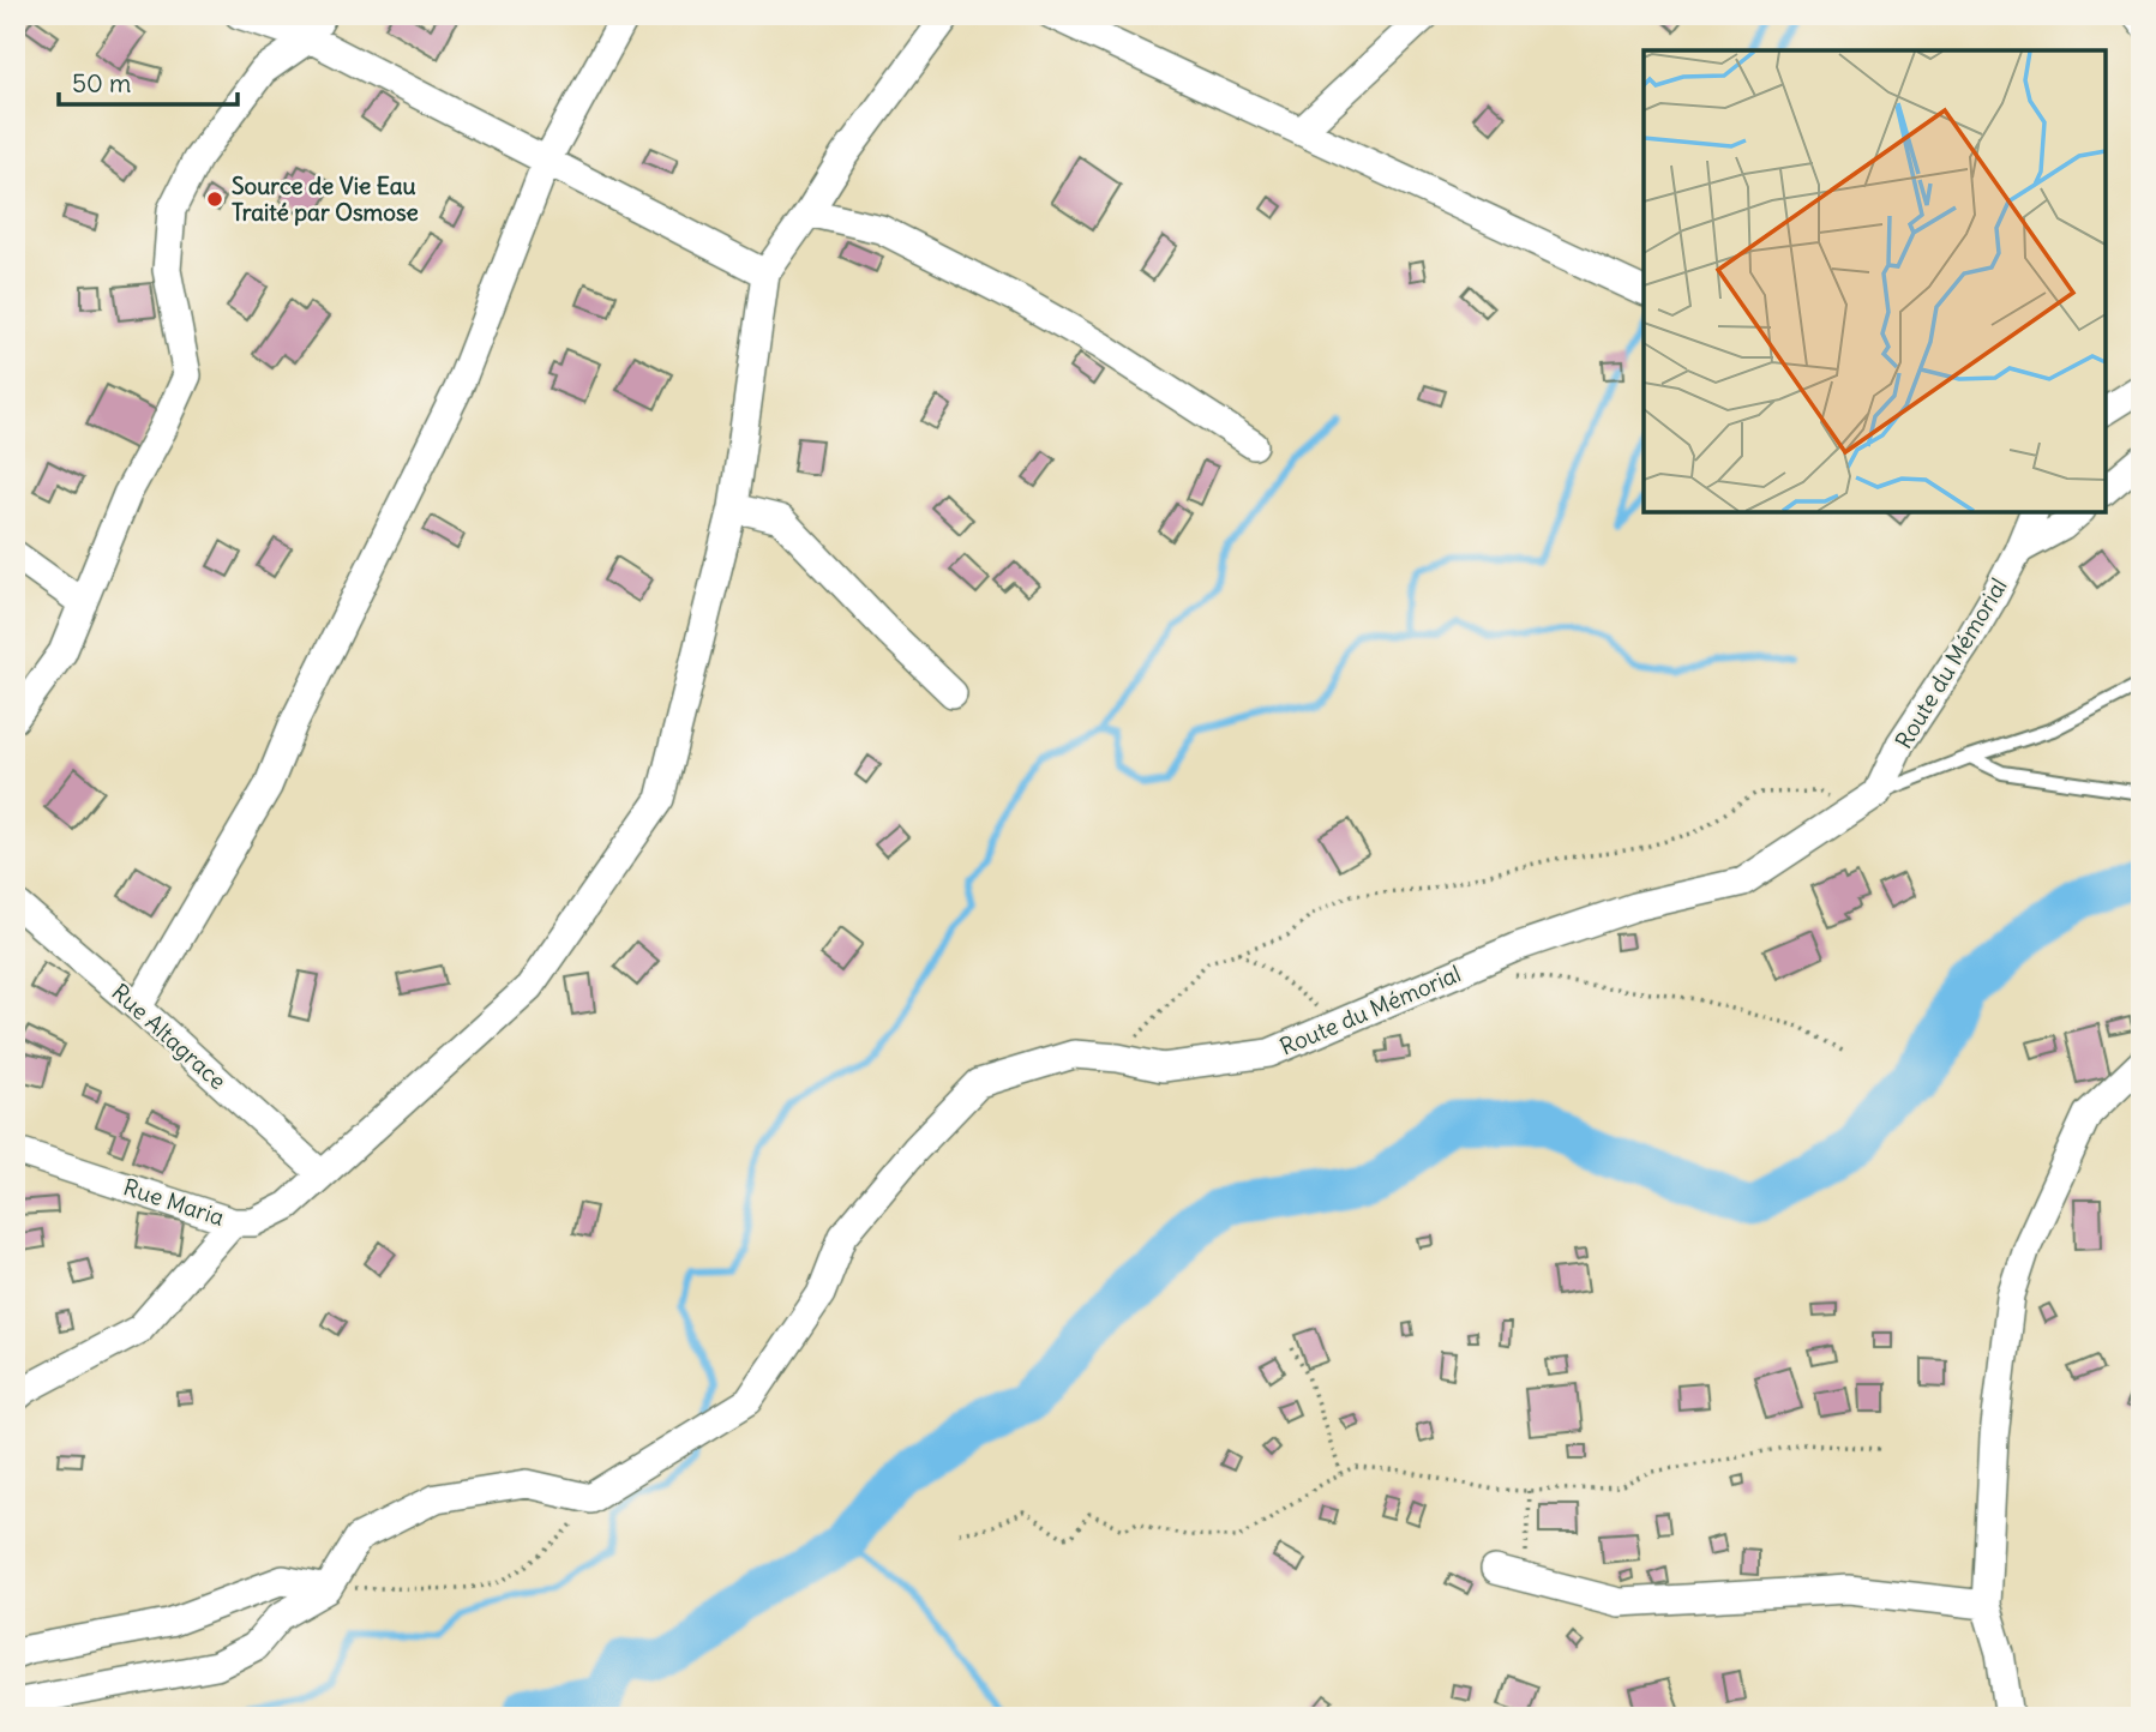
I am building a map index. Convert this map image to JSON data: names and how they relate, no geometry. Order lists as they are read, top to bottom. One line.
{"streets":{"street":["Route du Mémorial","Rue Altagrace","Rue Maria"]},"crossings":[["Rue Altagrace","Rue Maria"]],"places":["Source de Vie Eau Traité par Osmose"],"scale_bar":"50 m"}
